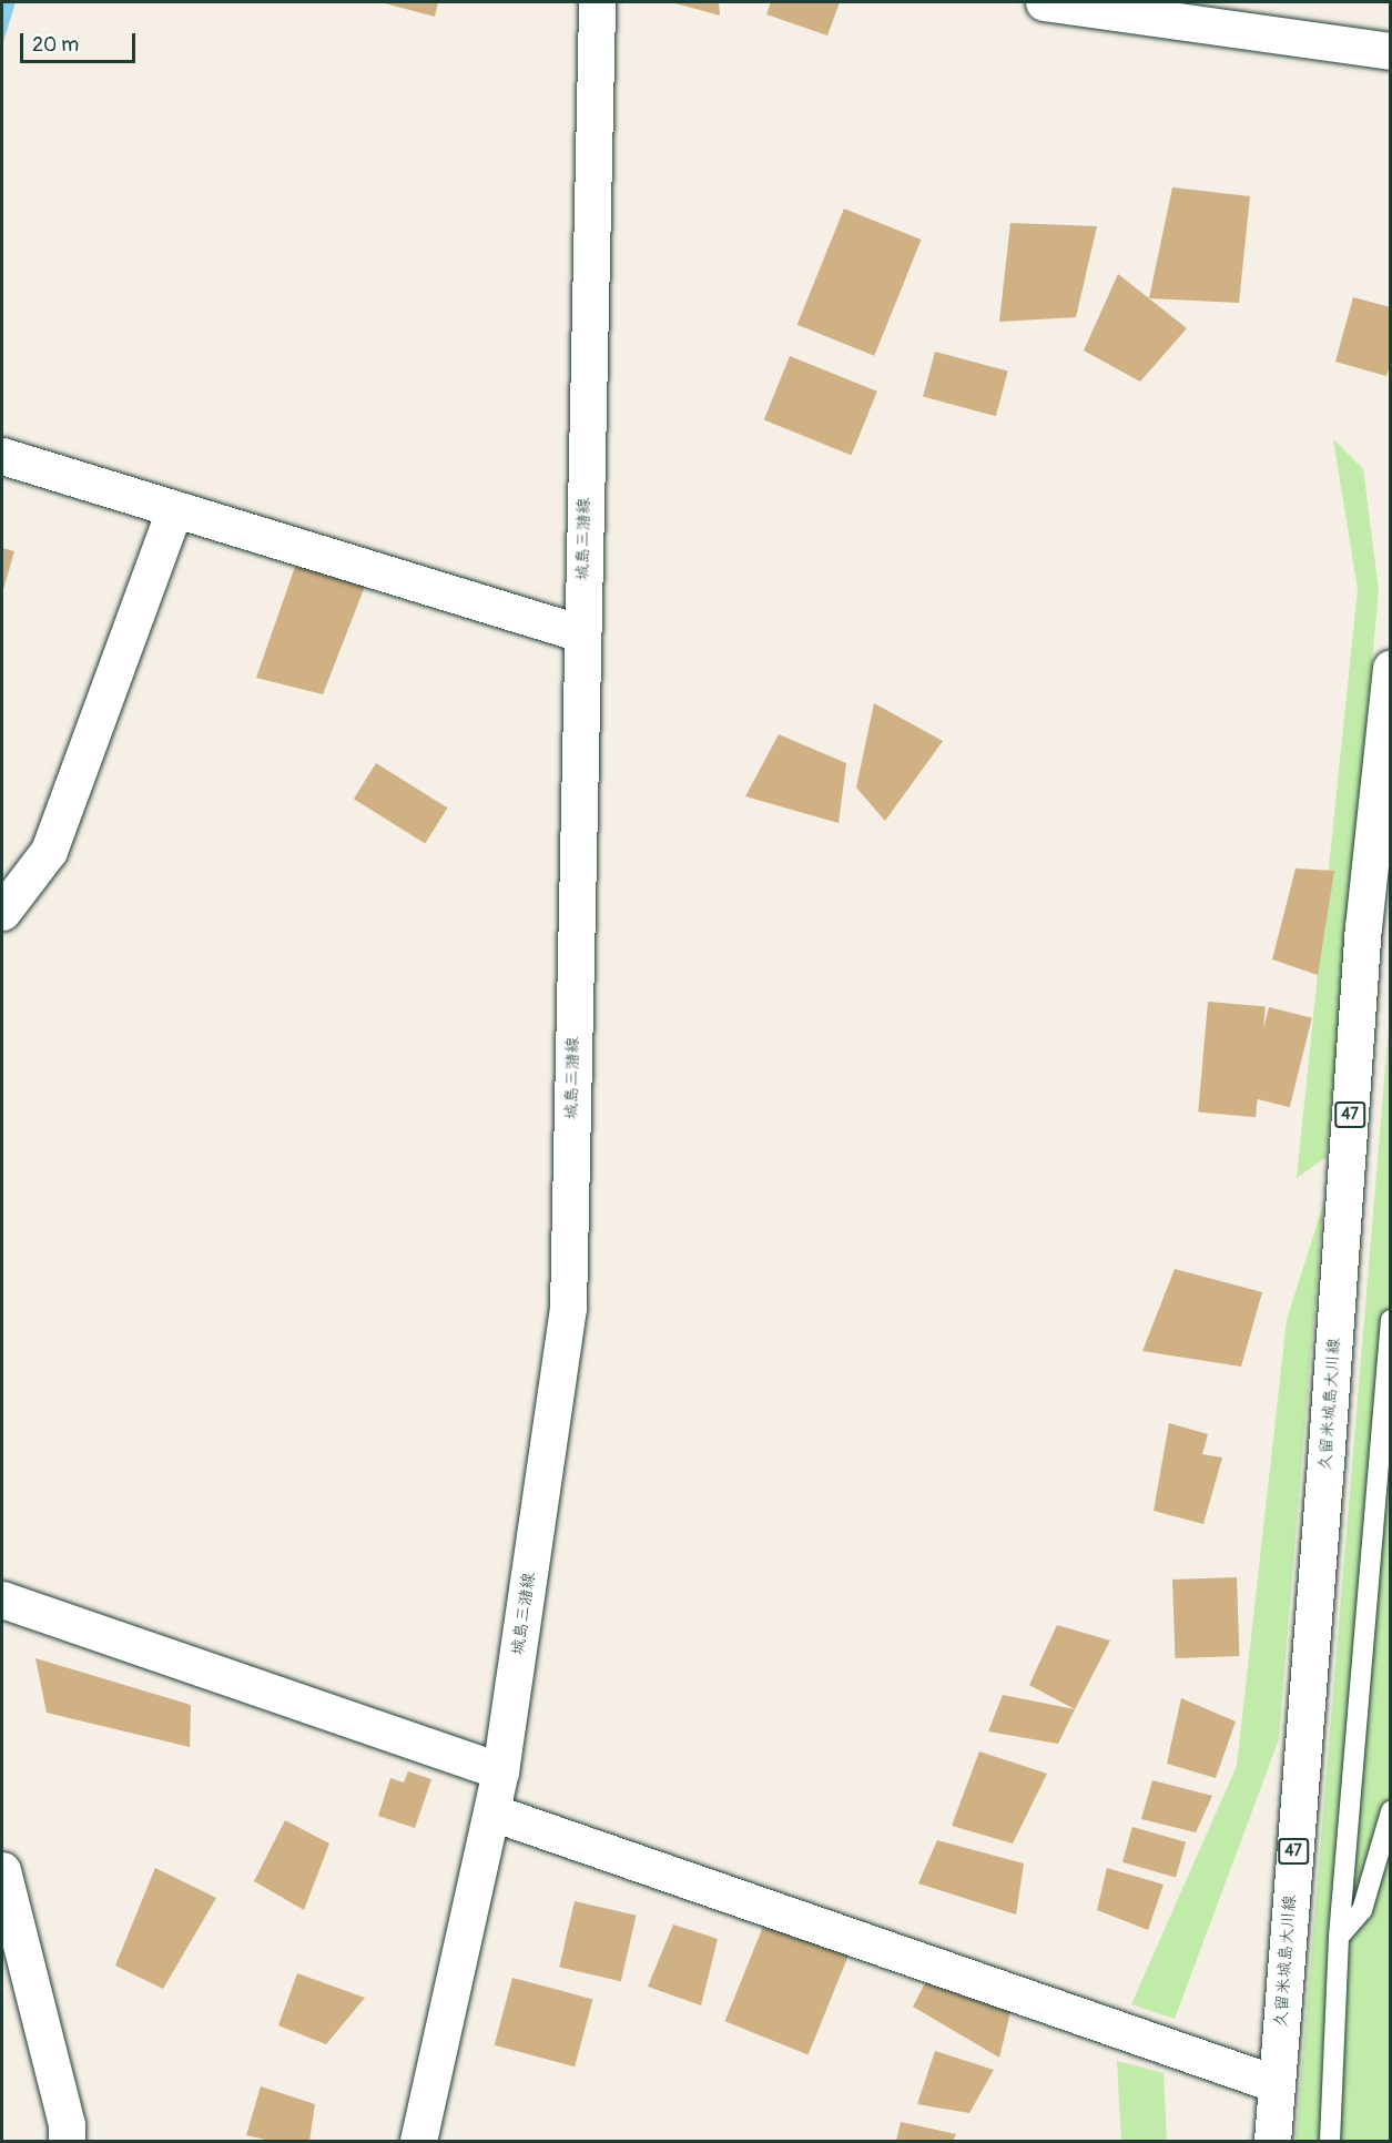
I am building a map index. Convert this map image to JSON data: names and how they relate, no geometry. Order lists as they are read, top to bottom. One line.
{"streets":{"main road":["城島三潴線","47","久留米城島大川線"]},"scale_bar":"20 m"}
